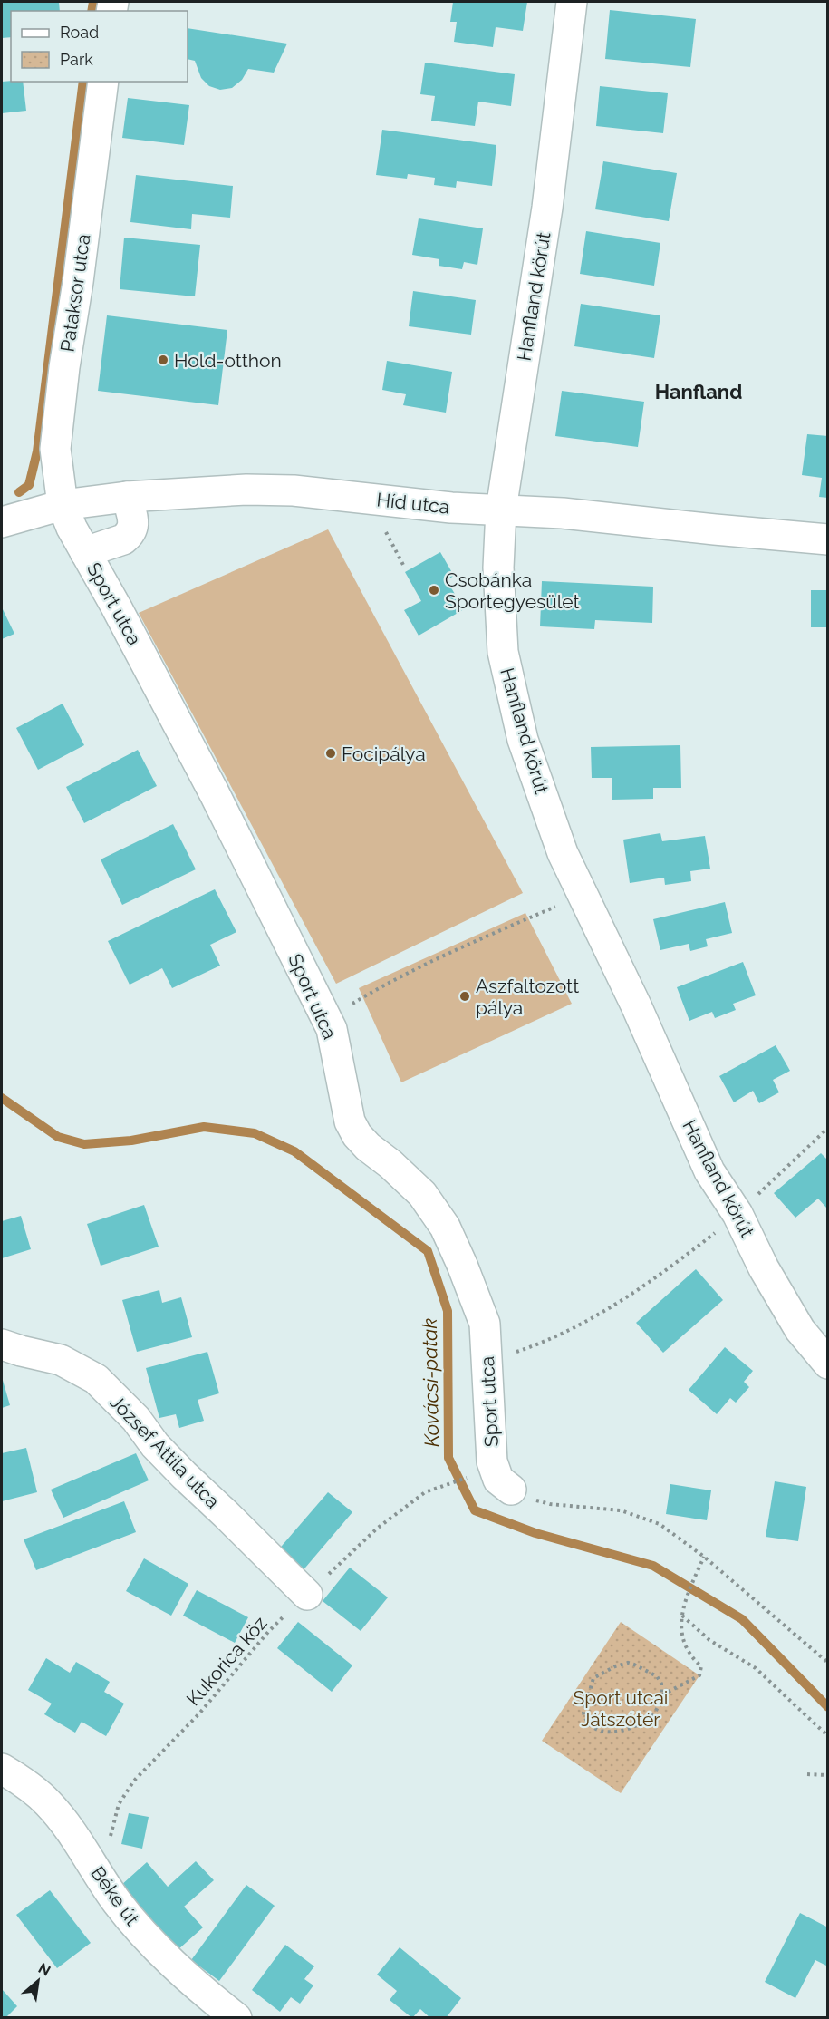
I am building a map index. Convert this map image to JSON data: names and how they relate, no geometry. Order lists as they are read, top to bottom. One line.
{"streets":{"street":["Pataksor utca","Hanfland körút","Híd utca","Sport utca","József Attila utca","Béke út"],"path":["Kukorica köz"]},"crossings":[["Pataksor utca","Híd utca"],["Pataksor utca","Sport utca"],["Hanfland körút","Híd utca"],["Híd utca","Sport utca"],["József Attila utca","Kukorica köz"],["Kukorica köz","Béke út"]],"districts":["Hanfland"],"water":["Kovácsi-patak"],"parks":["Sport utcai Játszótér"],"places":["Hold-otthon","Csobánka Sportegyesület","Focipálya","Aszfaltozott pálya"],"legend":["Road","Park"],"north":"top right"}
